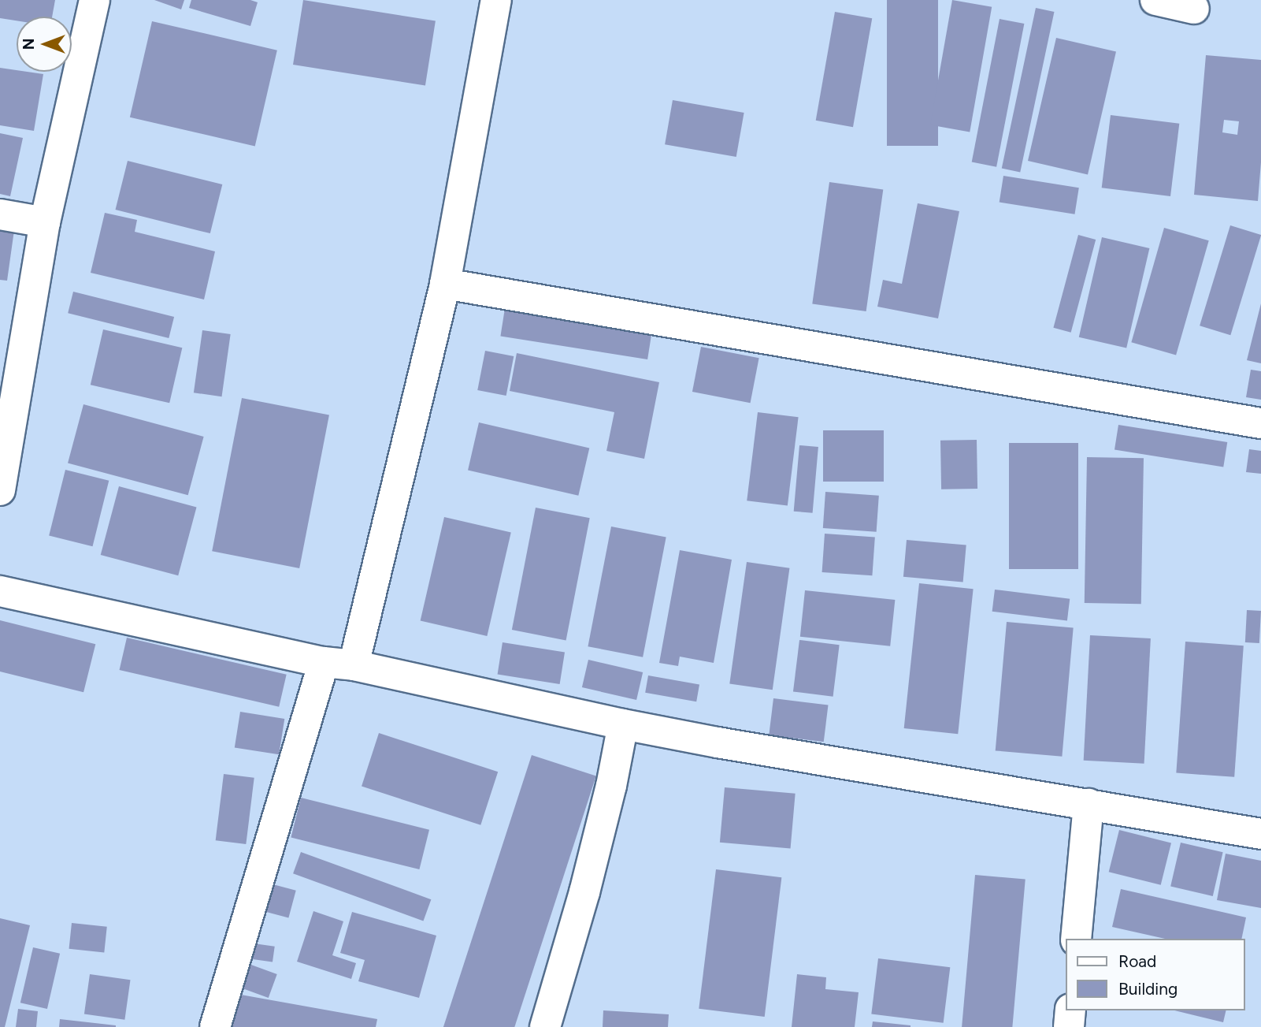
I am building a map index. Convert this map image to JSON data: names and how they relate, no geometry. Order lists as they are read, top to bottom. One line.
{"legend":["Road","Building"],"north":"left"}
